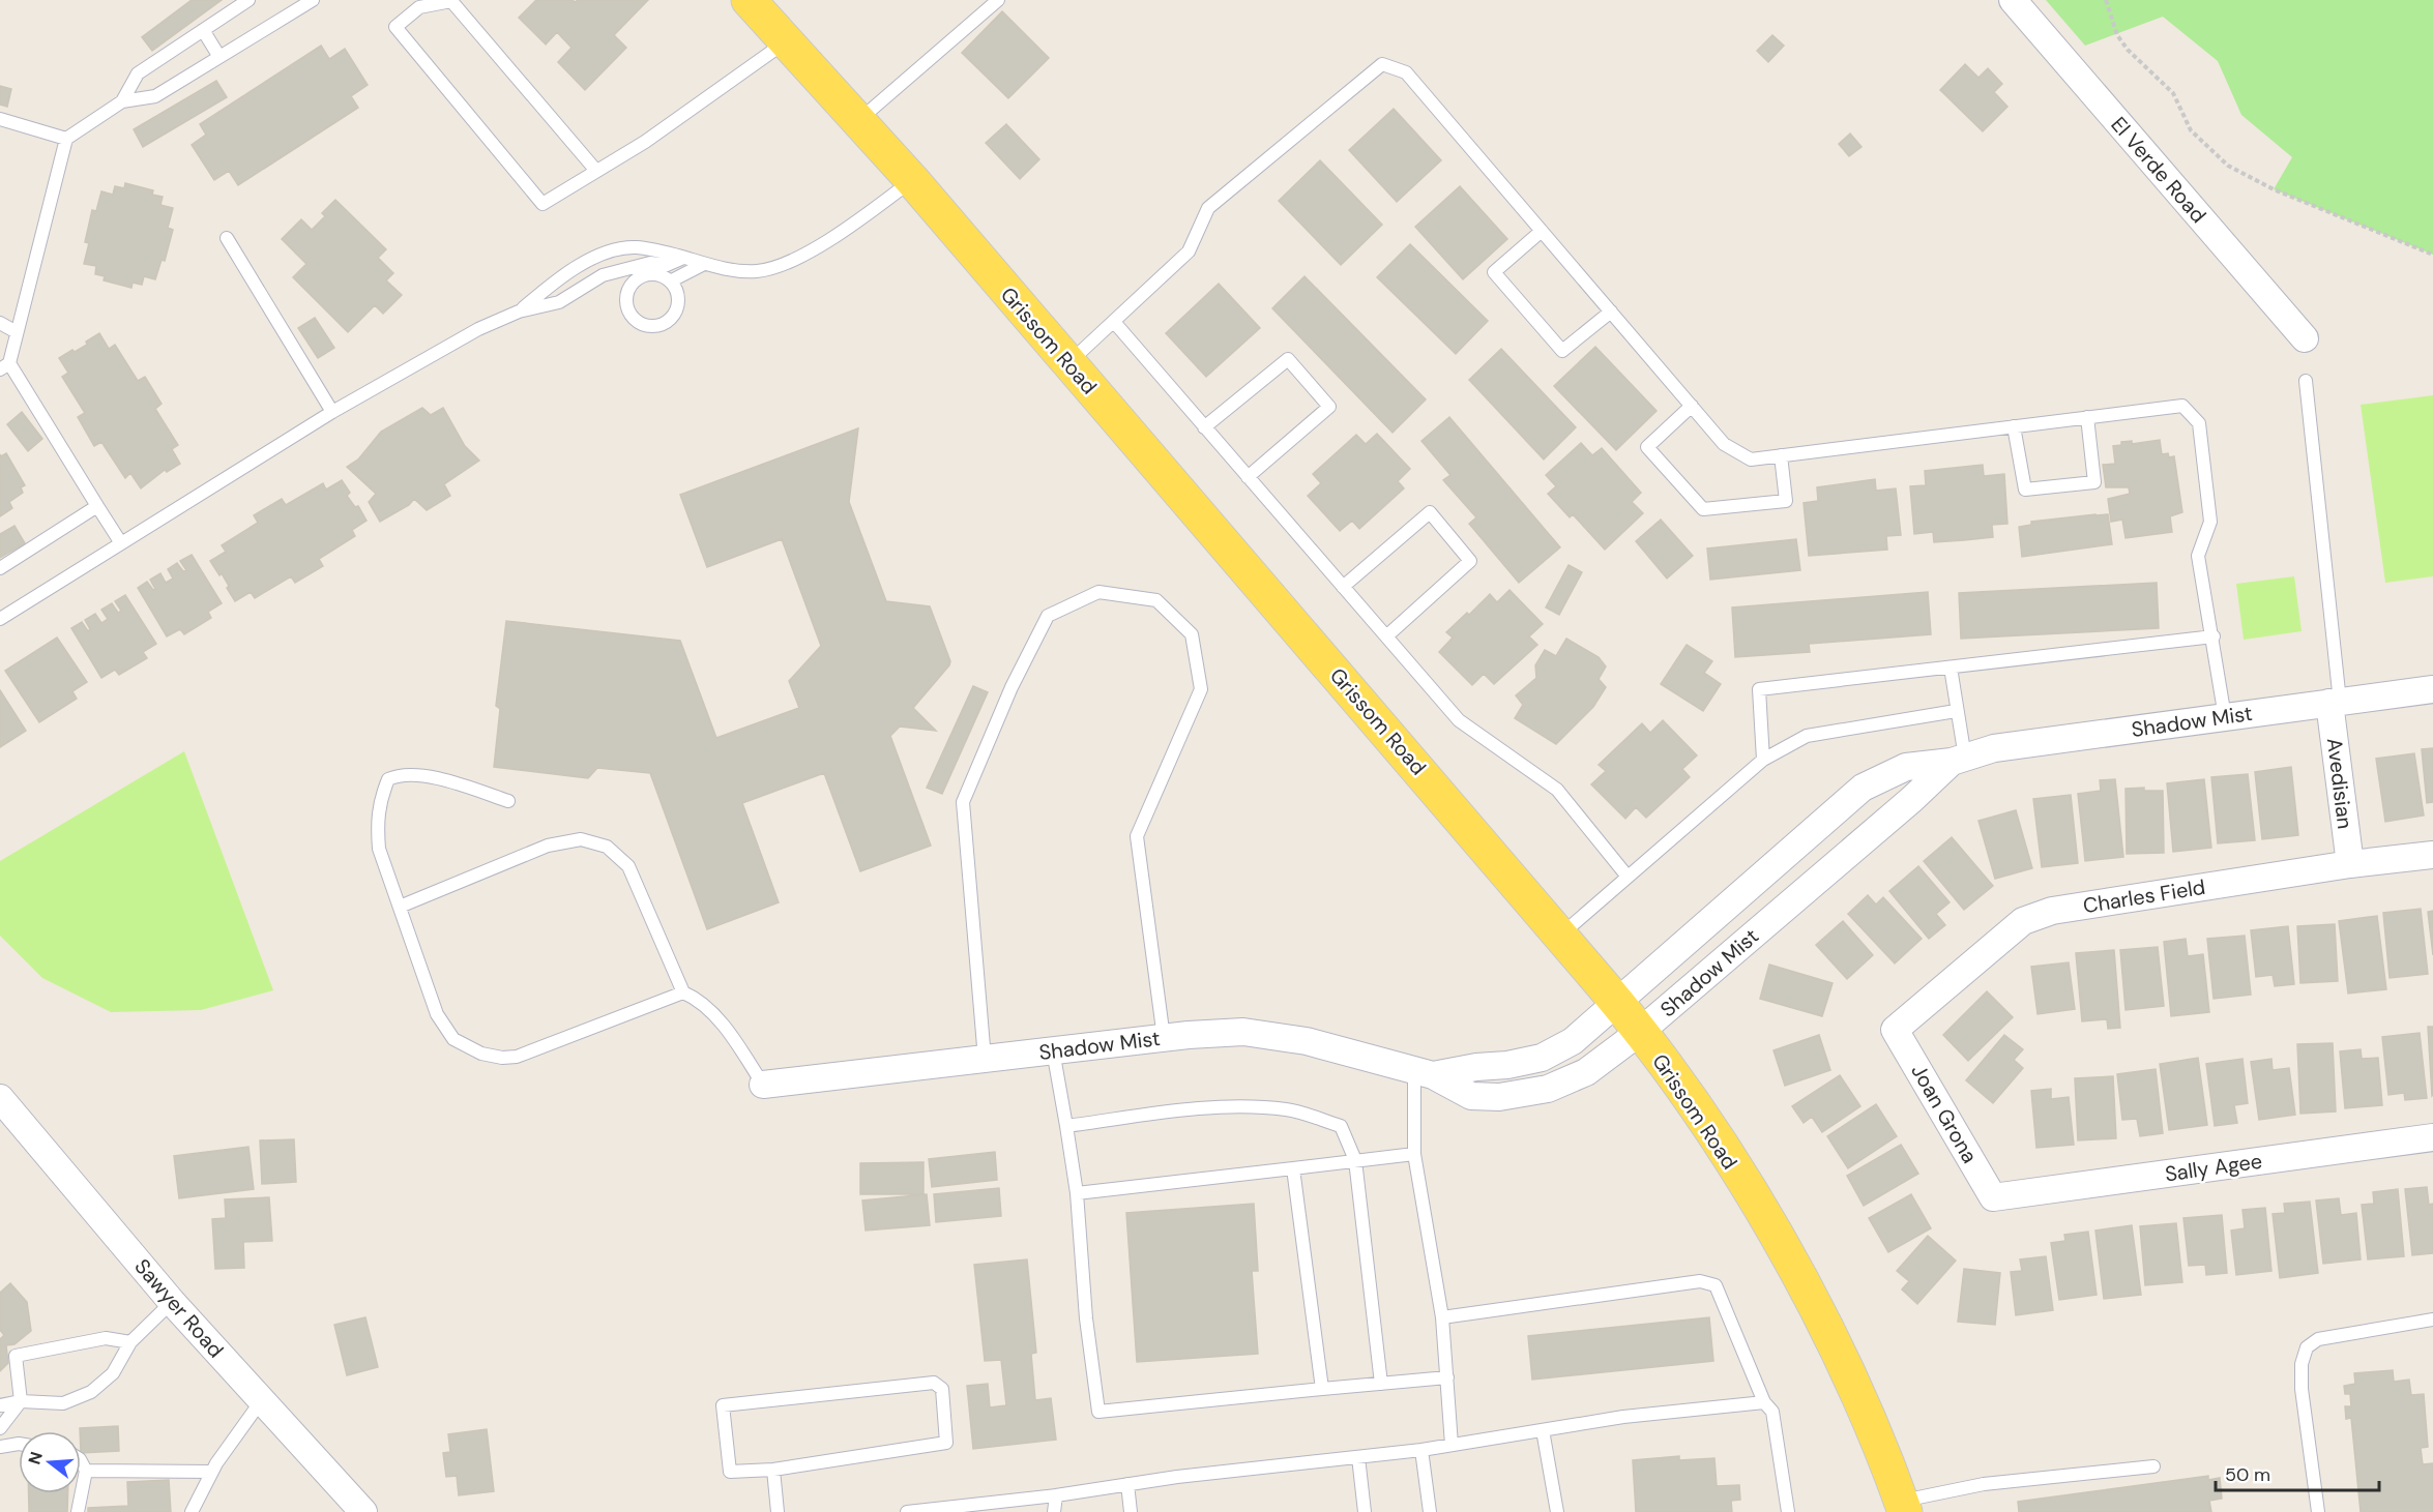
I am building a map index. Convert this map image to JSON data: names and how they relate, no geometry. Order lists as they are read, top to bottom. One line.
{"streets":{"main road":["Grissom Road"],"street":["El Verde Road","Shadow Mist","Avedisian","Charles Field","Joan Grona","Sally Agee","Sawyer Road"]},"crossings":[["Grissom Road","Shadow Mist"],["Shadow Mist","Avedisian"],["Avedisian","Charles Field"],["Charles Field","Joan Grona"],["Joan Grona","Sally Agee"]],"scale_bar":"50 m","north":"left"}
